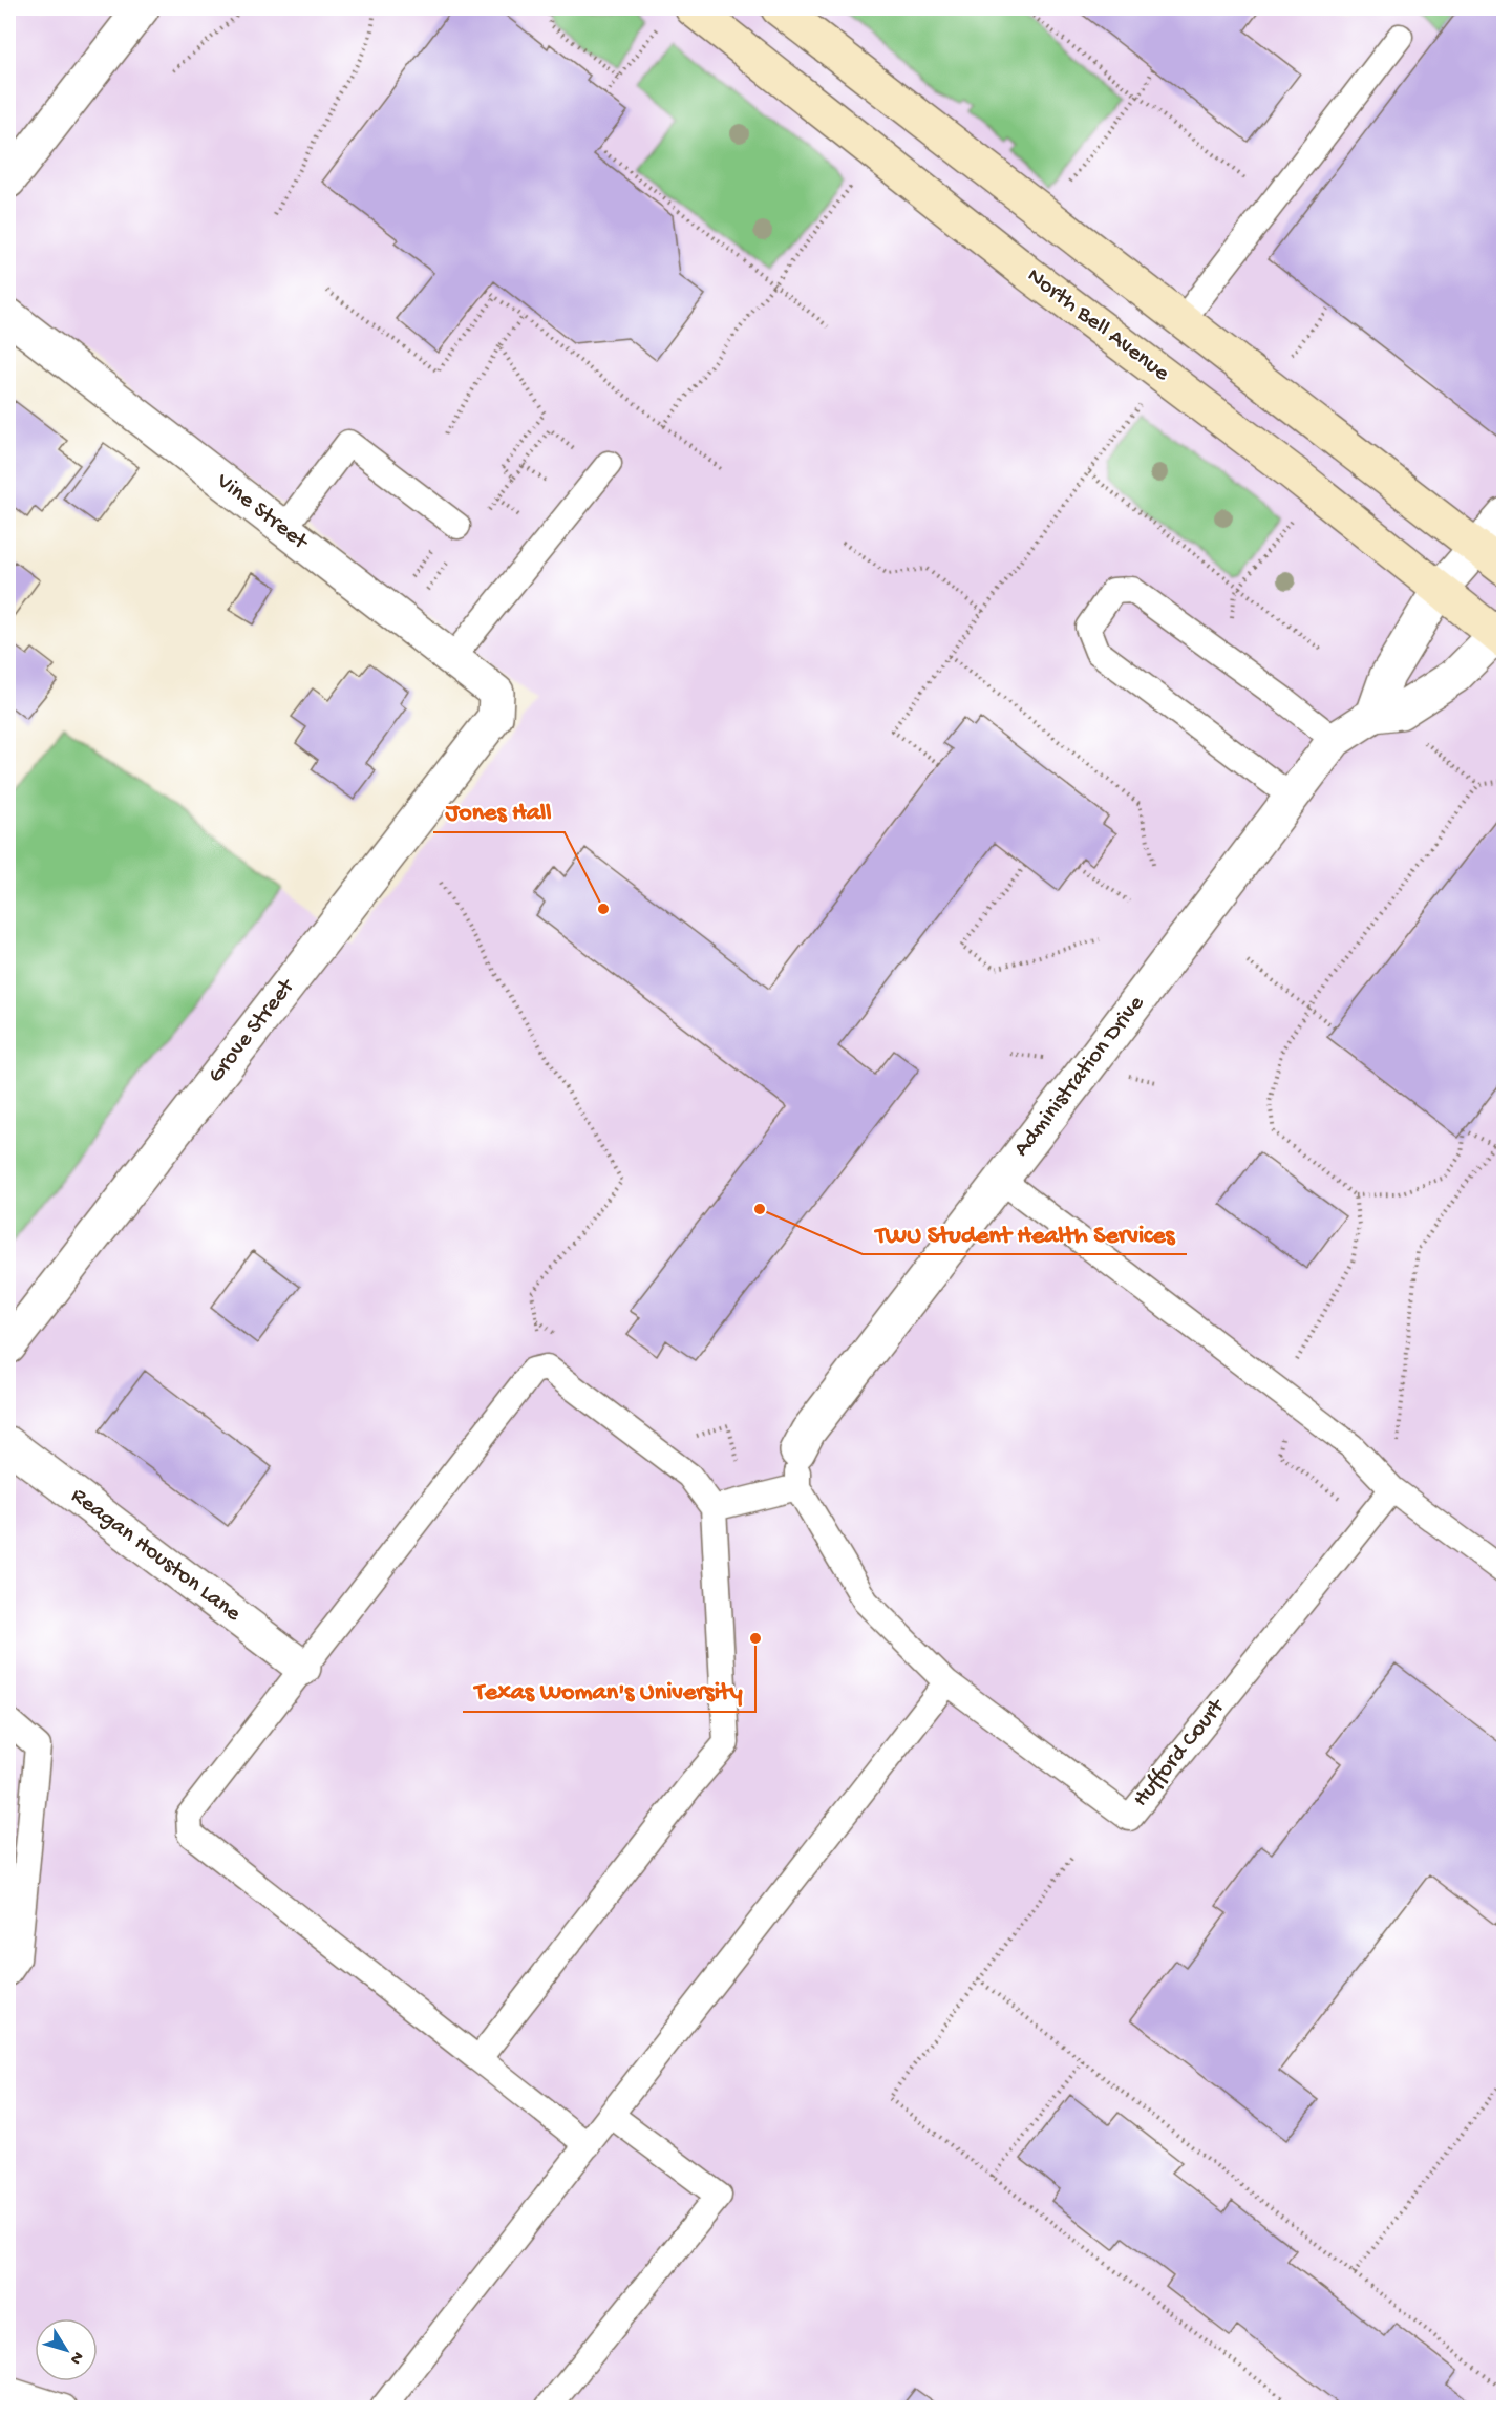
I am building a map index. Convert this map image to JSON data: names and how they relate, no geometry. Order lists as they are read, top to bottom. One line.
{"streets":{"main road":["North Bell Avenue"],"street":["Vine Street","Grove Street","Administration Drive","Reagan Houston Lane"],"lane":["Hufford Court"]},"crossings":[["North Bell Avenue","Administration Drive"],["Vine Street","Grove Street"]],"places":["Jones Hall","TWU Student Health Services","Texas Woman's University"],"north":"bottom right"}
